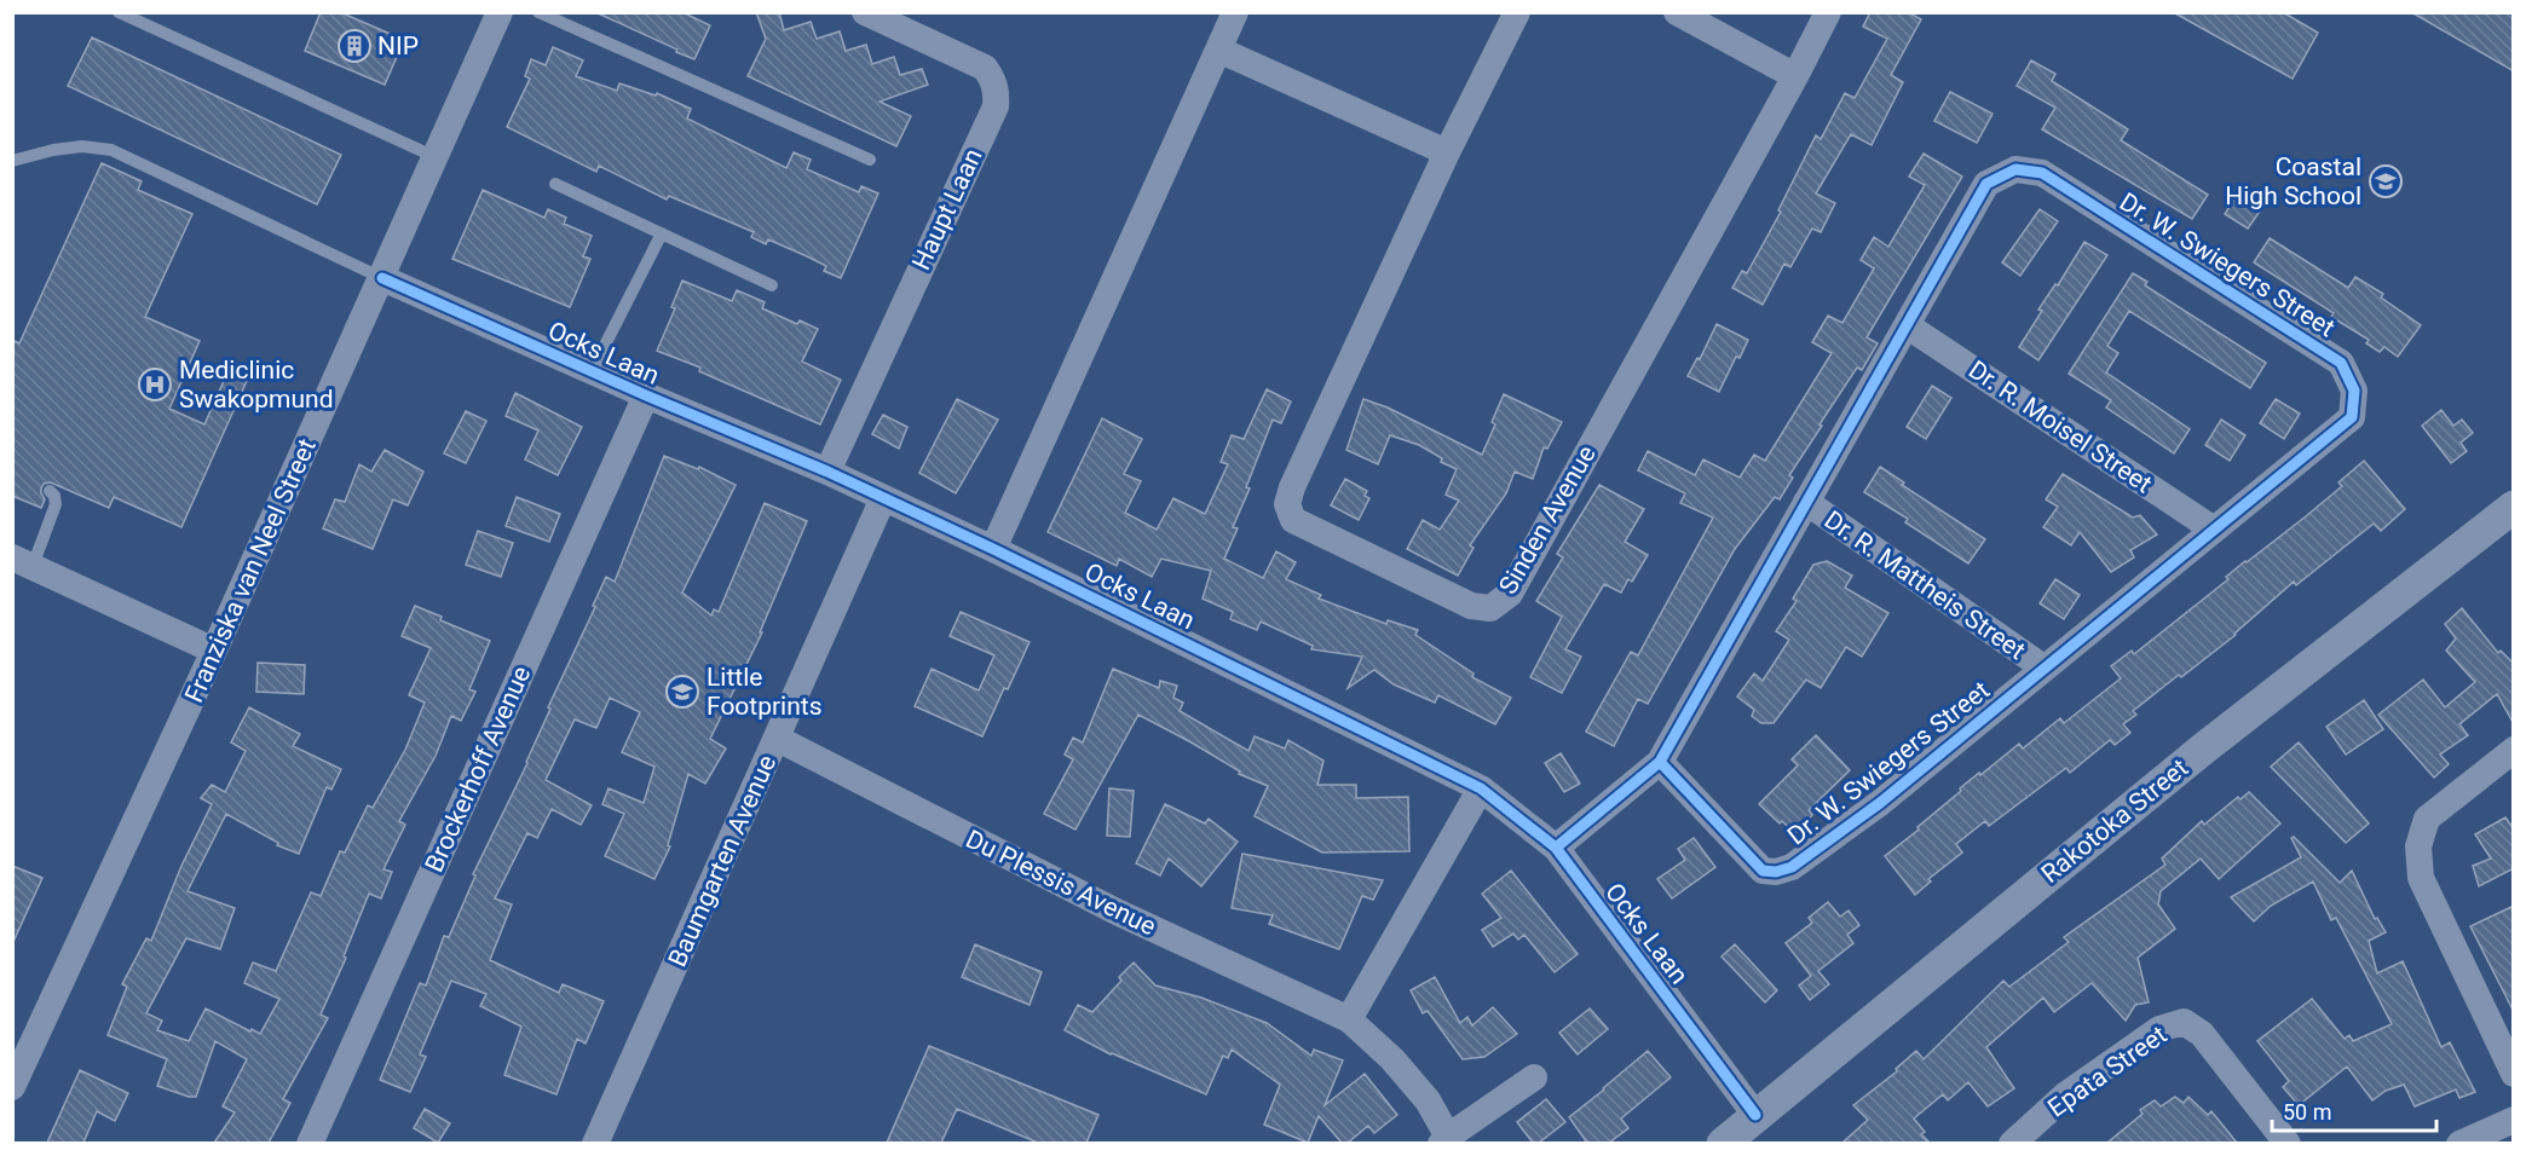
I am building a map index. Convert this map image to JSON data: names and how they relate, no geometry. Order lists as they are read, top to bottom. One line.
{"streets":{"street":["Haupt Laan","Dr. W. Swiegers Street","Ocks Laan","Dr. R. Moisel Street","Sinden Avenue","Franziska van Neel Street","Dr. R. Mattheis Street","Brockerhoff Avenue","Rakotoka Street","Baumgarten Avenue","Du Plessis Avenue","Epata Street"]},"crossings":[["Haupt Laan","Ocks Laan"],["Dr. W. Swiegers Street","Ocks Laan"],["Dr. W. Swiegers Street","Dr. R. Moisel Street"],["Dr. W. Swiegers Street","Dr. R. Mattheis Street"],["Ocks Laan","Franziska van Neel Street"],["Ocks Laan","Brockerhoff Avenue"],["Ocks Laan","Rakotoka Street"],["Ocks Laan","Baumgarten Avenue"],["Baumgarten Avenue","Du Plessis Avenue"]],"places":{"building":["NIP"],"school or university":["Coastal High School","Little Footprints"],"hospital":["Mediclinic Swakopmund"]},"scale_bar":"50 m"}
